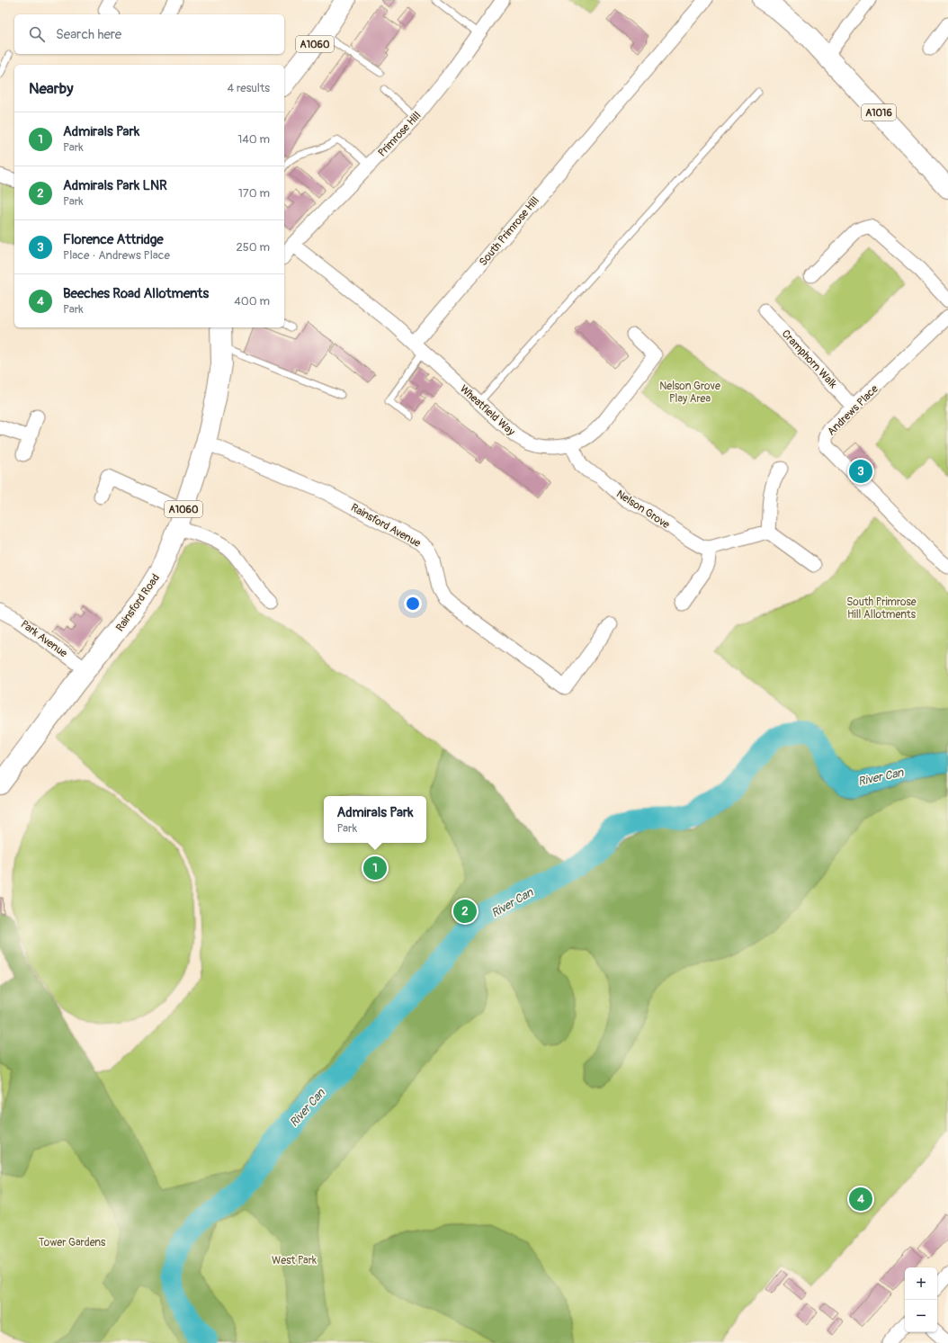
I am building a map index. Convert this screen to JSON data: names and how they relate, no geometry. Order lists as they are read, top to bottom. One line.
{"streets":{"main road":["A1060","A1016","Rainsford Road"],"street":["Primrose Hill","South Primrose Hill","Cramphorn Walk","Wheatfield Way","Andrews Place","Nelson Grove","Rainsford Avenue","Park Avenue"]},"crossings":[["South Primrose Hill","Wheatfield Way"],["Cramphorn Walk","Andrews Place"],["Wheatfield Way","Nelson Grove"],["Rainsford Avenue","Rainsford Road"],["Rainsford Road","Park Avenue"]],"water":["River Can"],"parks":["Nelson Grove Play Area","South Primrose Hill Allotments","Tower Gardens","West Park"],"page":{"search":"Search here","heading":["Nearby","4 results"],"list":[{"mark":"1","name":"Admirals Park","note":"Park","value":"140 m"},{"mark":"2","name":"Admirals Park LNR","note":"Park","value":"170 m"},{"mark":"3","name":"Florence Attridge","note":"Place · Andrews Place","value":"250 m"},{"mark":"4","name":"Beeches Road Allotments","note":"Park","value":"400 m"}],"pins":["3","1","2","4"],"popup":["Admirals Park","Park"],"map_buttons":["+","−"]}}
